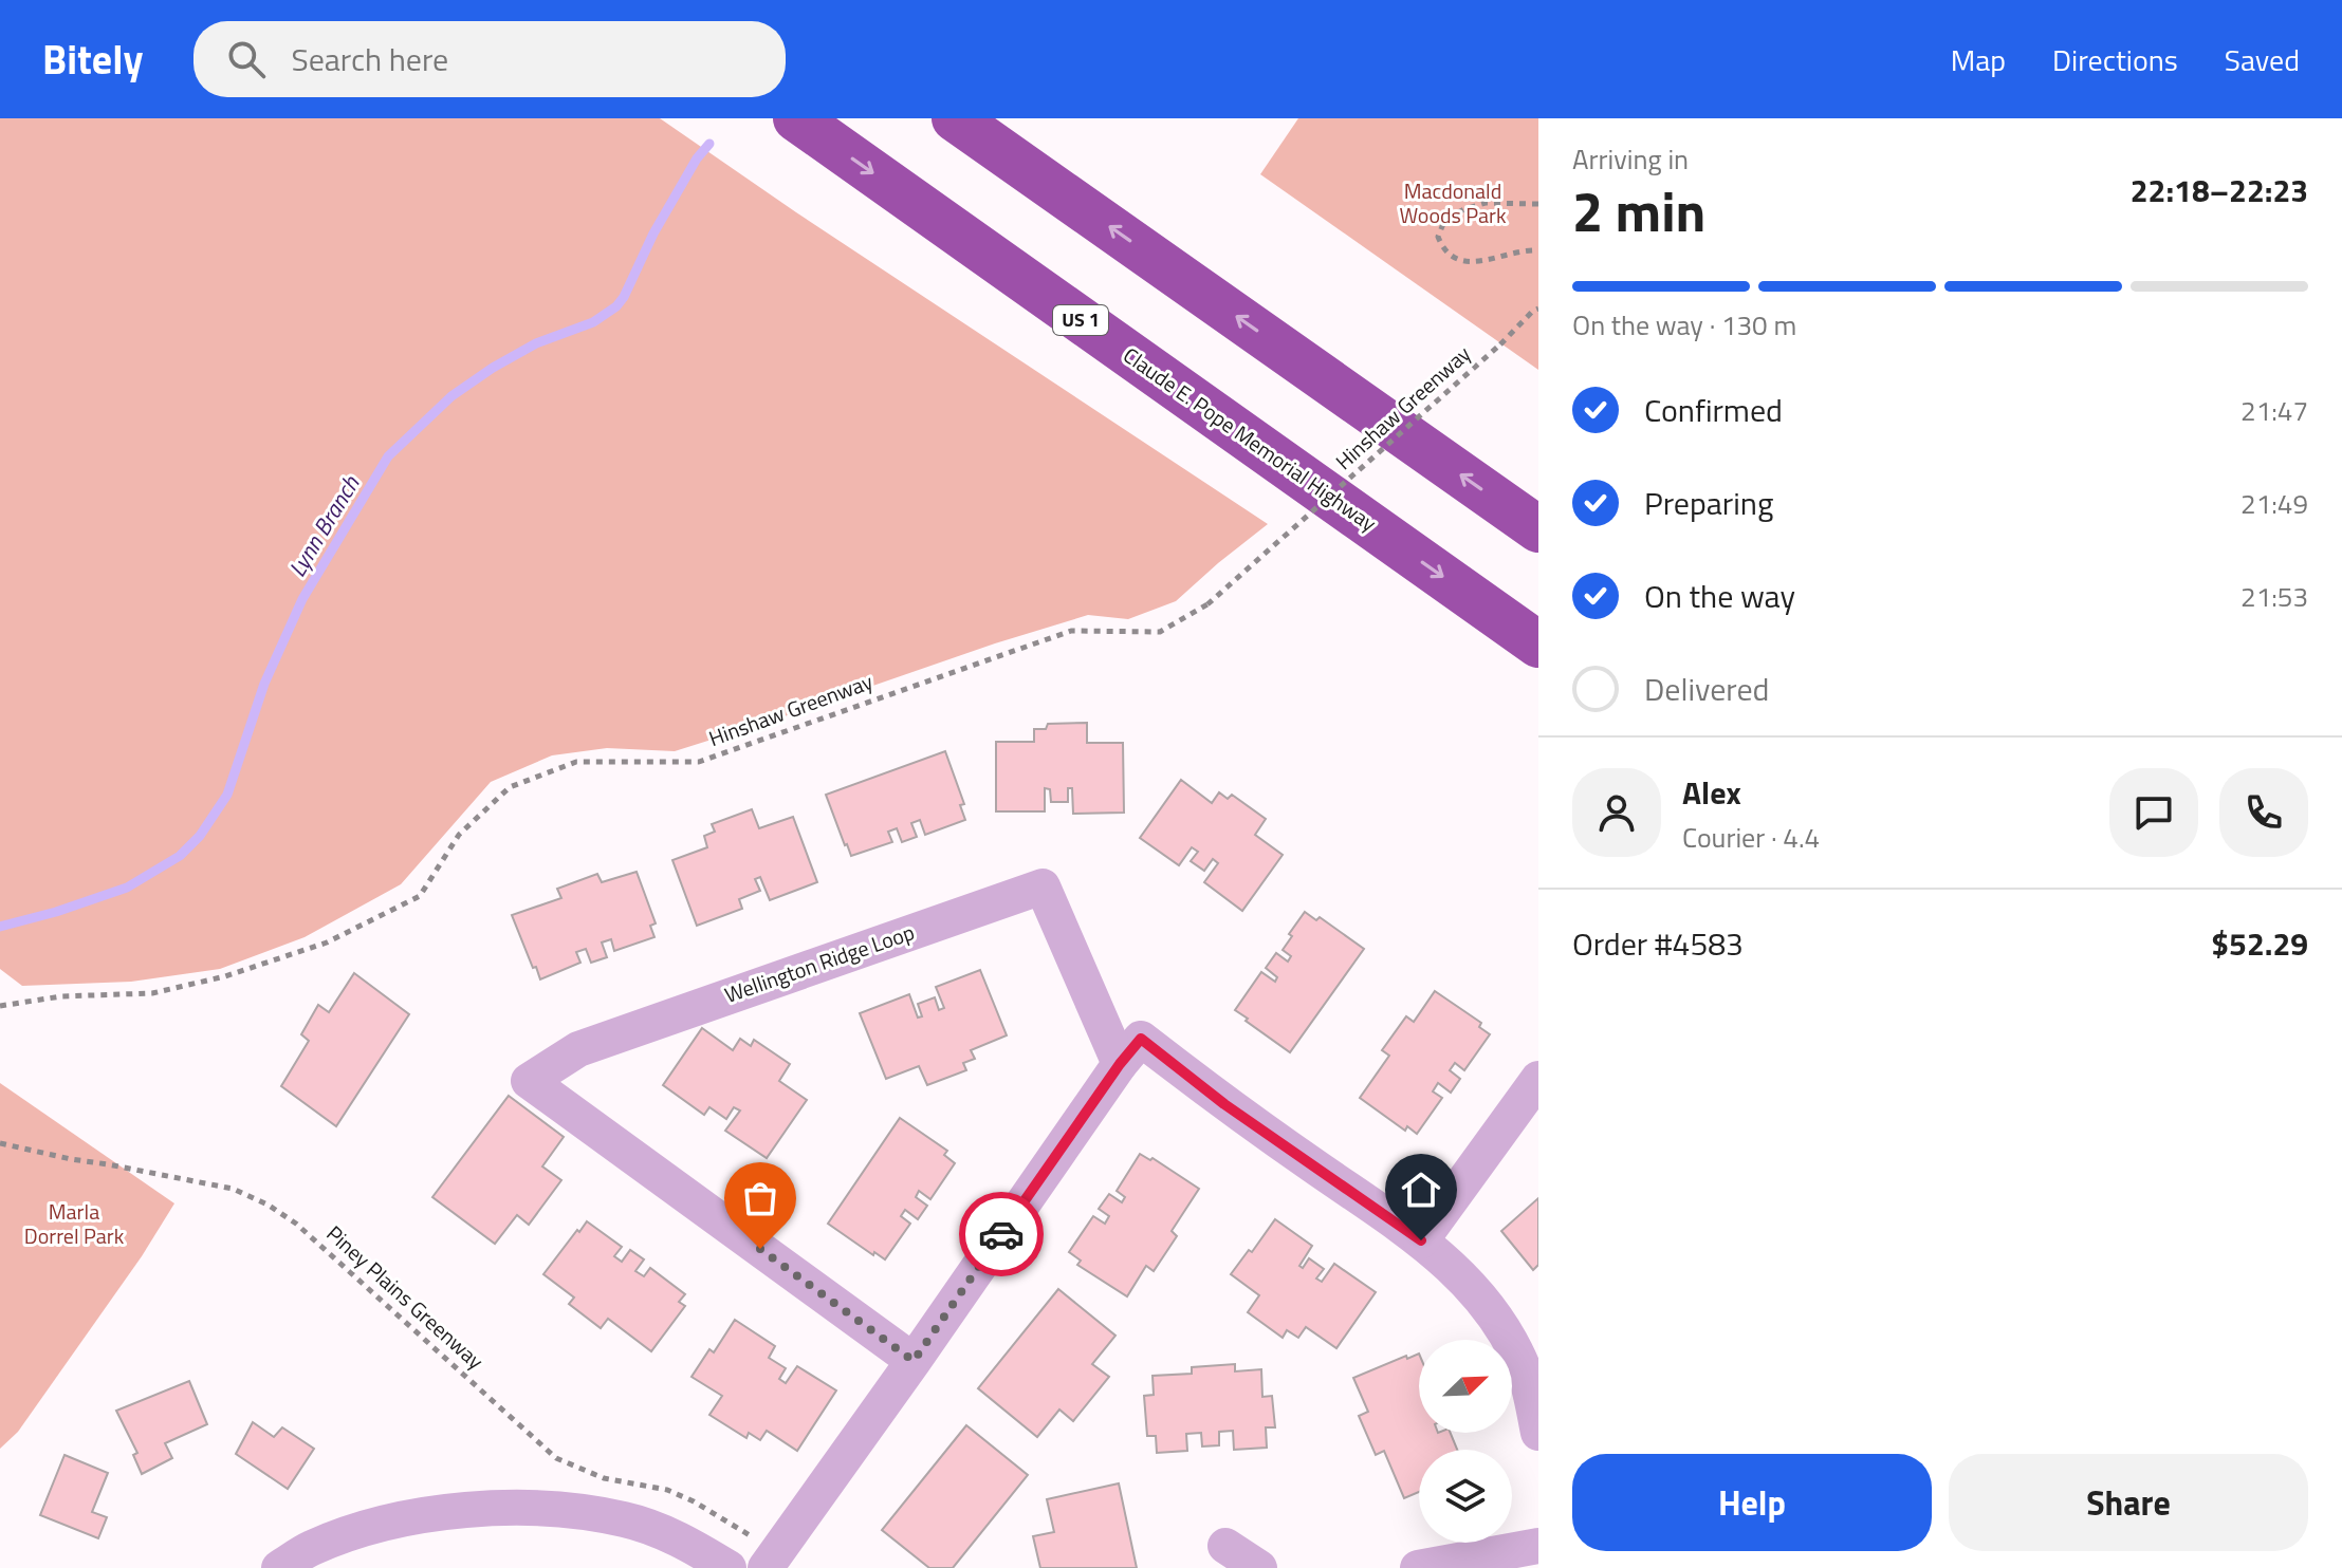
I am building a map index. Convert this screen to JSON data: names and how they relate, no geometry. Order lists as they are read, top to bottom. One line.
{"streets":{"highway":["US 1","Claude E. Pope Memorial Highway"],"street":["Wellington Ridge Loop"],"path":["Hinshaw Greenway","Piney Plains Greenway"]},"water":["Lynn Branch"],"parks":["Macdonald Woods Park","Marla Dorrel Park"],"north":"top right","page":{"header":"Bitely","search":"Search here","nav":["Map","Directions","Saved"],"heading":["2 min","Arriving in","22:18–22:23"],"panel":["Alex","Courier · 4.4","Order #4583","$52.29"],"bar":"On the way · 130 m","list":[["Confirmed","21:47"],["Preparing","21:49"],["On the way","21:53"],"Delivered"],"buttons":["Help","Share"]}}
